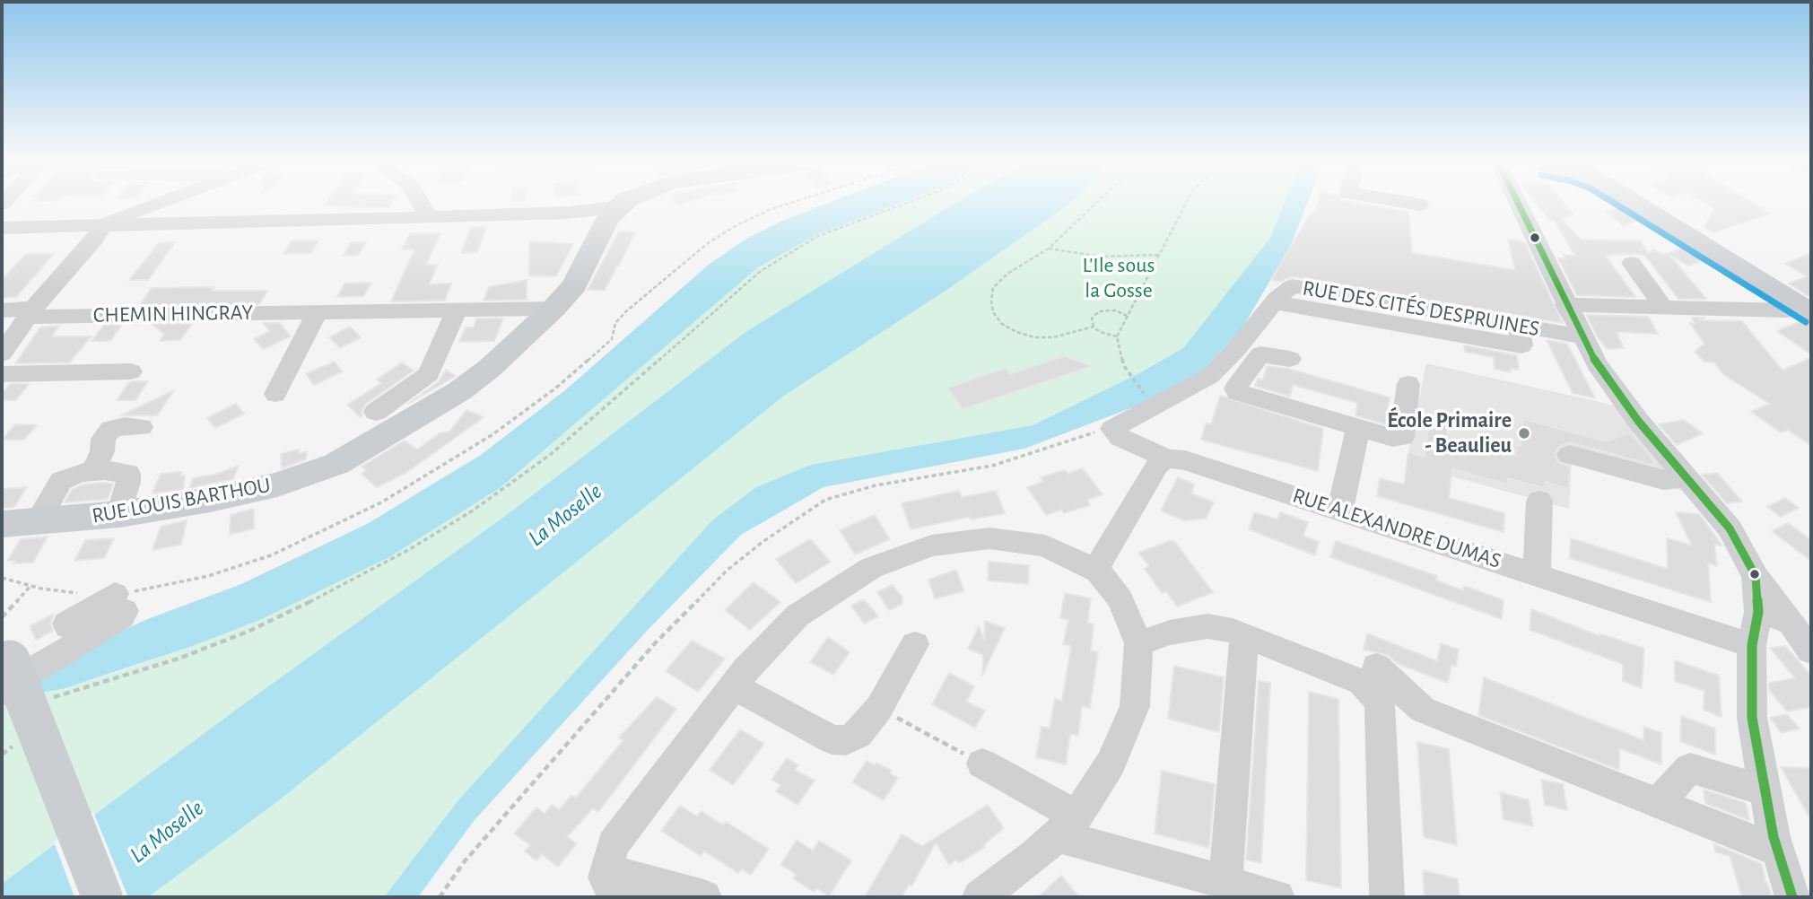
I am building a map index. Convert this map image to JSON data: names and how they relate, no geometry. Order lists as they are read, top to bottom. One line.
{"streets":{"main road":["RUE LOUIS BARTHOU"],"street":["RUE DES CITÉS DESPRUINES","CHEMIN HINGRAY","RUE ALEXANDRE DUMAS"]},"crossings":[["CHEMIN HINGRAY","RUE LOUIS BARTHOU"]],"water":["La Moselle"],"parks":["L'Ile sous la Gosse"],"places":["École Primaire - Beaulieu"]}
